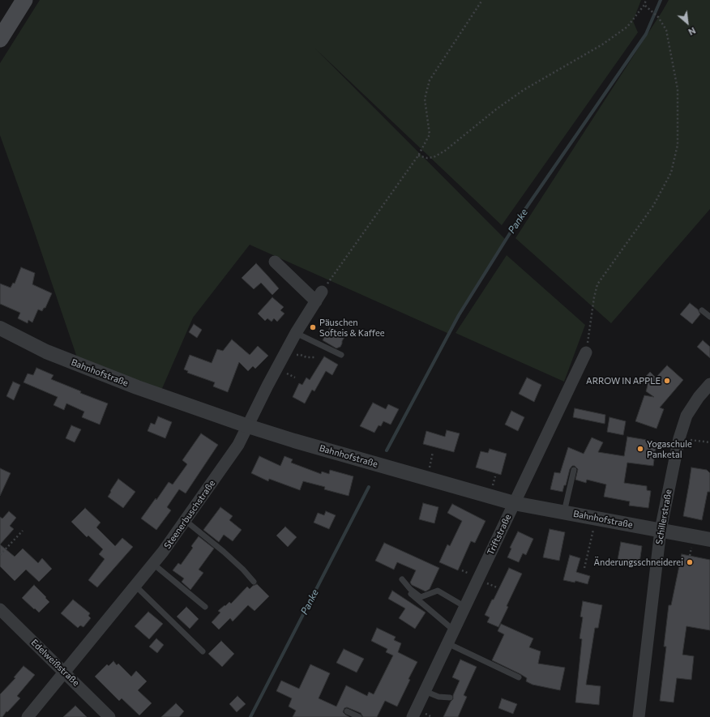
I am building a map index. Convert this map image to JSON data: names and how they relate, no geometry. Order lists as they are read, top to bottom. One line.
{"streets":{"street":["Bahnhofstraße","Steenerbuschstraße","Schillerstraße","Triftstraße","Edelweißstraße"]},"crossings":[["Bahnhofstraße","Steenerbuschstraße"],["Bahnhofstraße","Schillerstraße"],["Bahnhofstraße","Triftstraße"],["Steenerbuschstraße","Edelweißstraße"]],"water":["Panke"],"places":["Päuschen Softeis & Kaffee","ARROW IN APPLE","Yogaschule Panketal","Änderungsschneiderei"],"north":"bottom right"}
